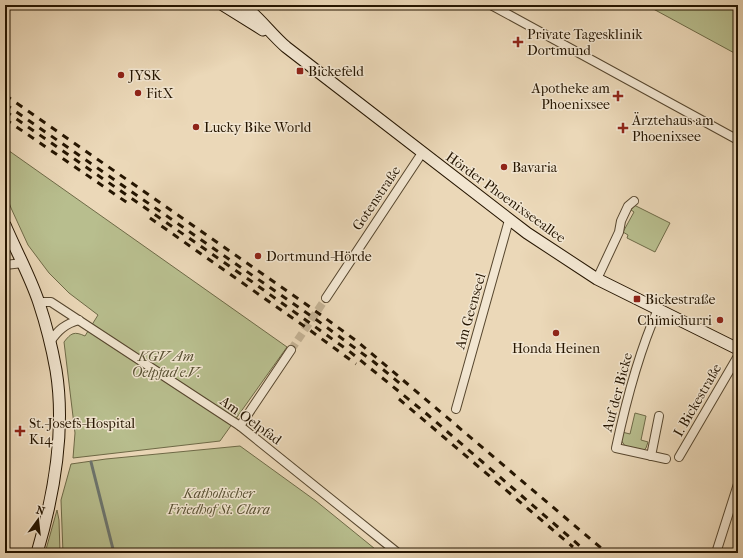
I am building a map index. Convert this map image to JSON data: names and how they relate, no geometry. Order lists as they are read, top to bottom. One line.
{"streets":{"main road":["Hörder Phoenixseeallee"],"street":["Gotenstraße","Am Geenseel","Auf der Bicke","I. Bickestraße","Am Oelpfad"]},"crossings":[["Hörder Phoenixseeallee","Gotenstraße"],["Hörder Phoenixseeallee","Am Geenseel"],["Hörder Phoenixseeallee","Auf der Bicke"]],"parks":["KGV Am Oelpfad e.V.","Katholischer Friedhof St. Clara"],"places":{"health":["Private Tagesklinik Dortmund","Apotheke am Phoenixsee","Ärztehaus am Phoenixsee","St.-Josefs-Hospital K14"],"transit":["Bickefeld","Bickestraße"],"other":["JYSK","FitX","Lucky Bike World","Bavaria","Dortmund-Hörde","Chimichurri","Honda Heinen"]},"north":"top"}
